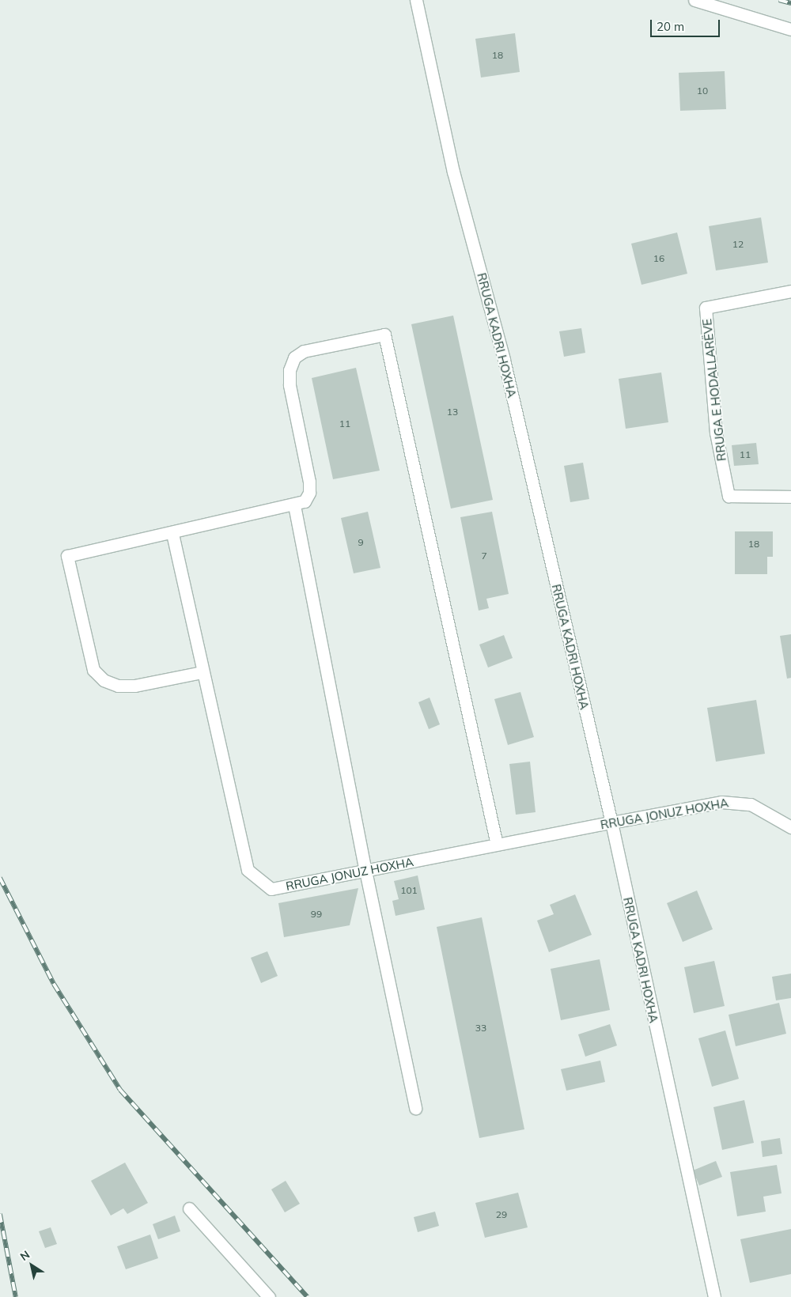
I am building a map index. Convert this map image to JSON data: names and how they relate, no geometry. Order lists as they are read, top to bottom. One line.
{"streets":{"street":["RRUGA KADRI HOXHA","RRUGA E HODALLARËVE","RRUGA JONUZ HOXHA"]},"crossings":[["RRUGA KADRI HOXHA","RRUGA JONUZ HOXHA"]],"house_numbers":["18","10","12","16","13","11","11","9","18","7","101","99","33","29"],"scale_bar":"20 m","north":"top left"}
